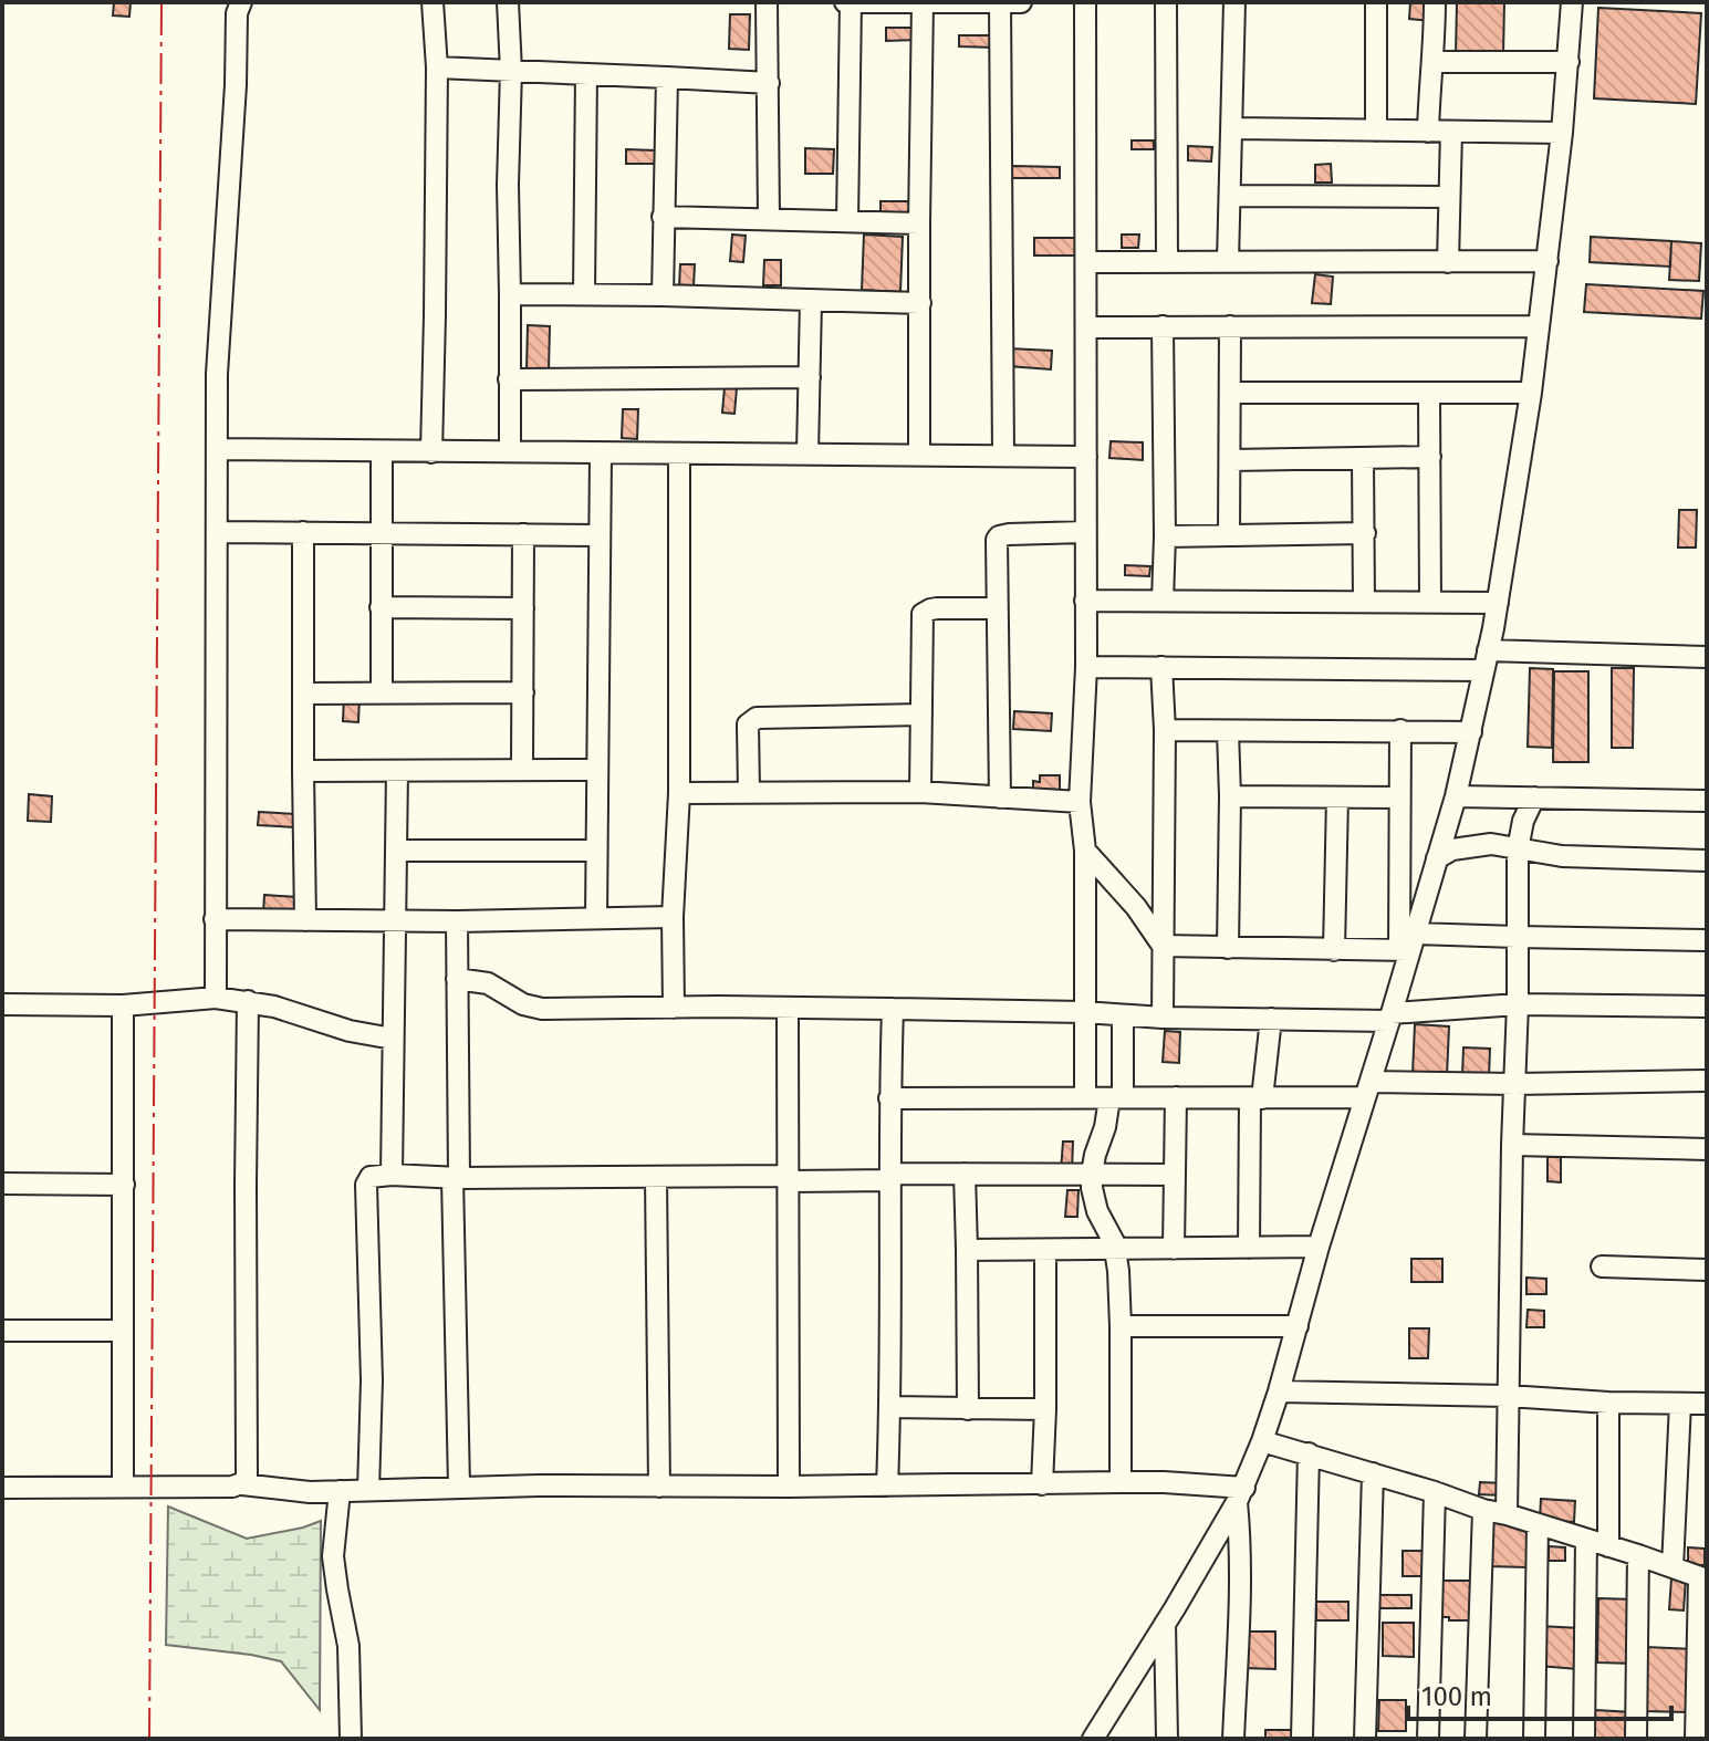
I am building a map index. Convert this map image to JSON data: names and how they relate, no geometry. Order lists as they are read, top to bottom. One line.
{"scale_bar":"100 m"}
